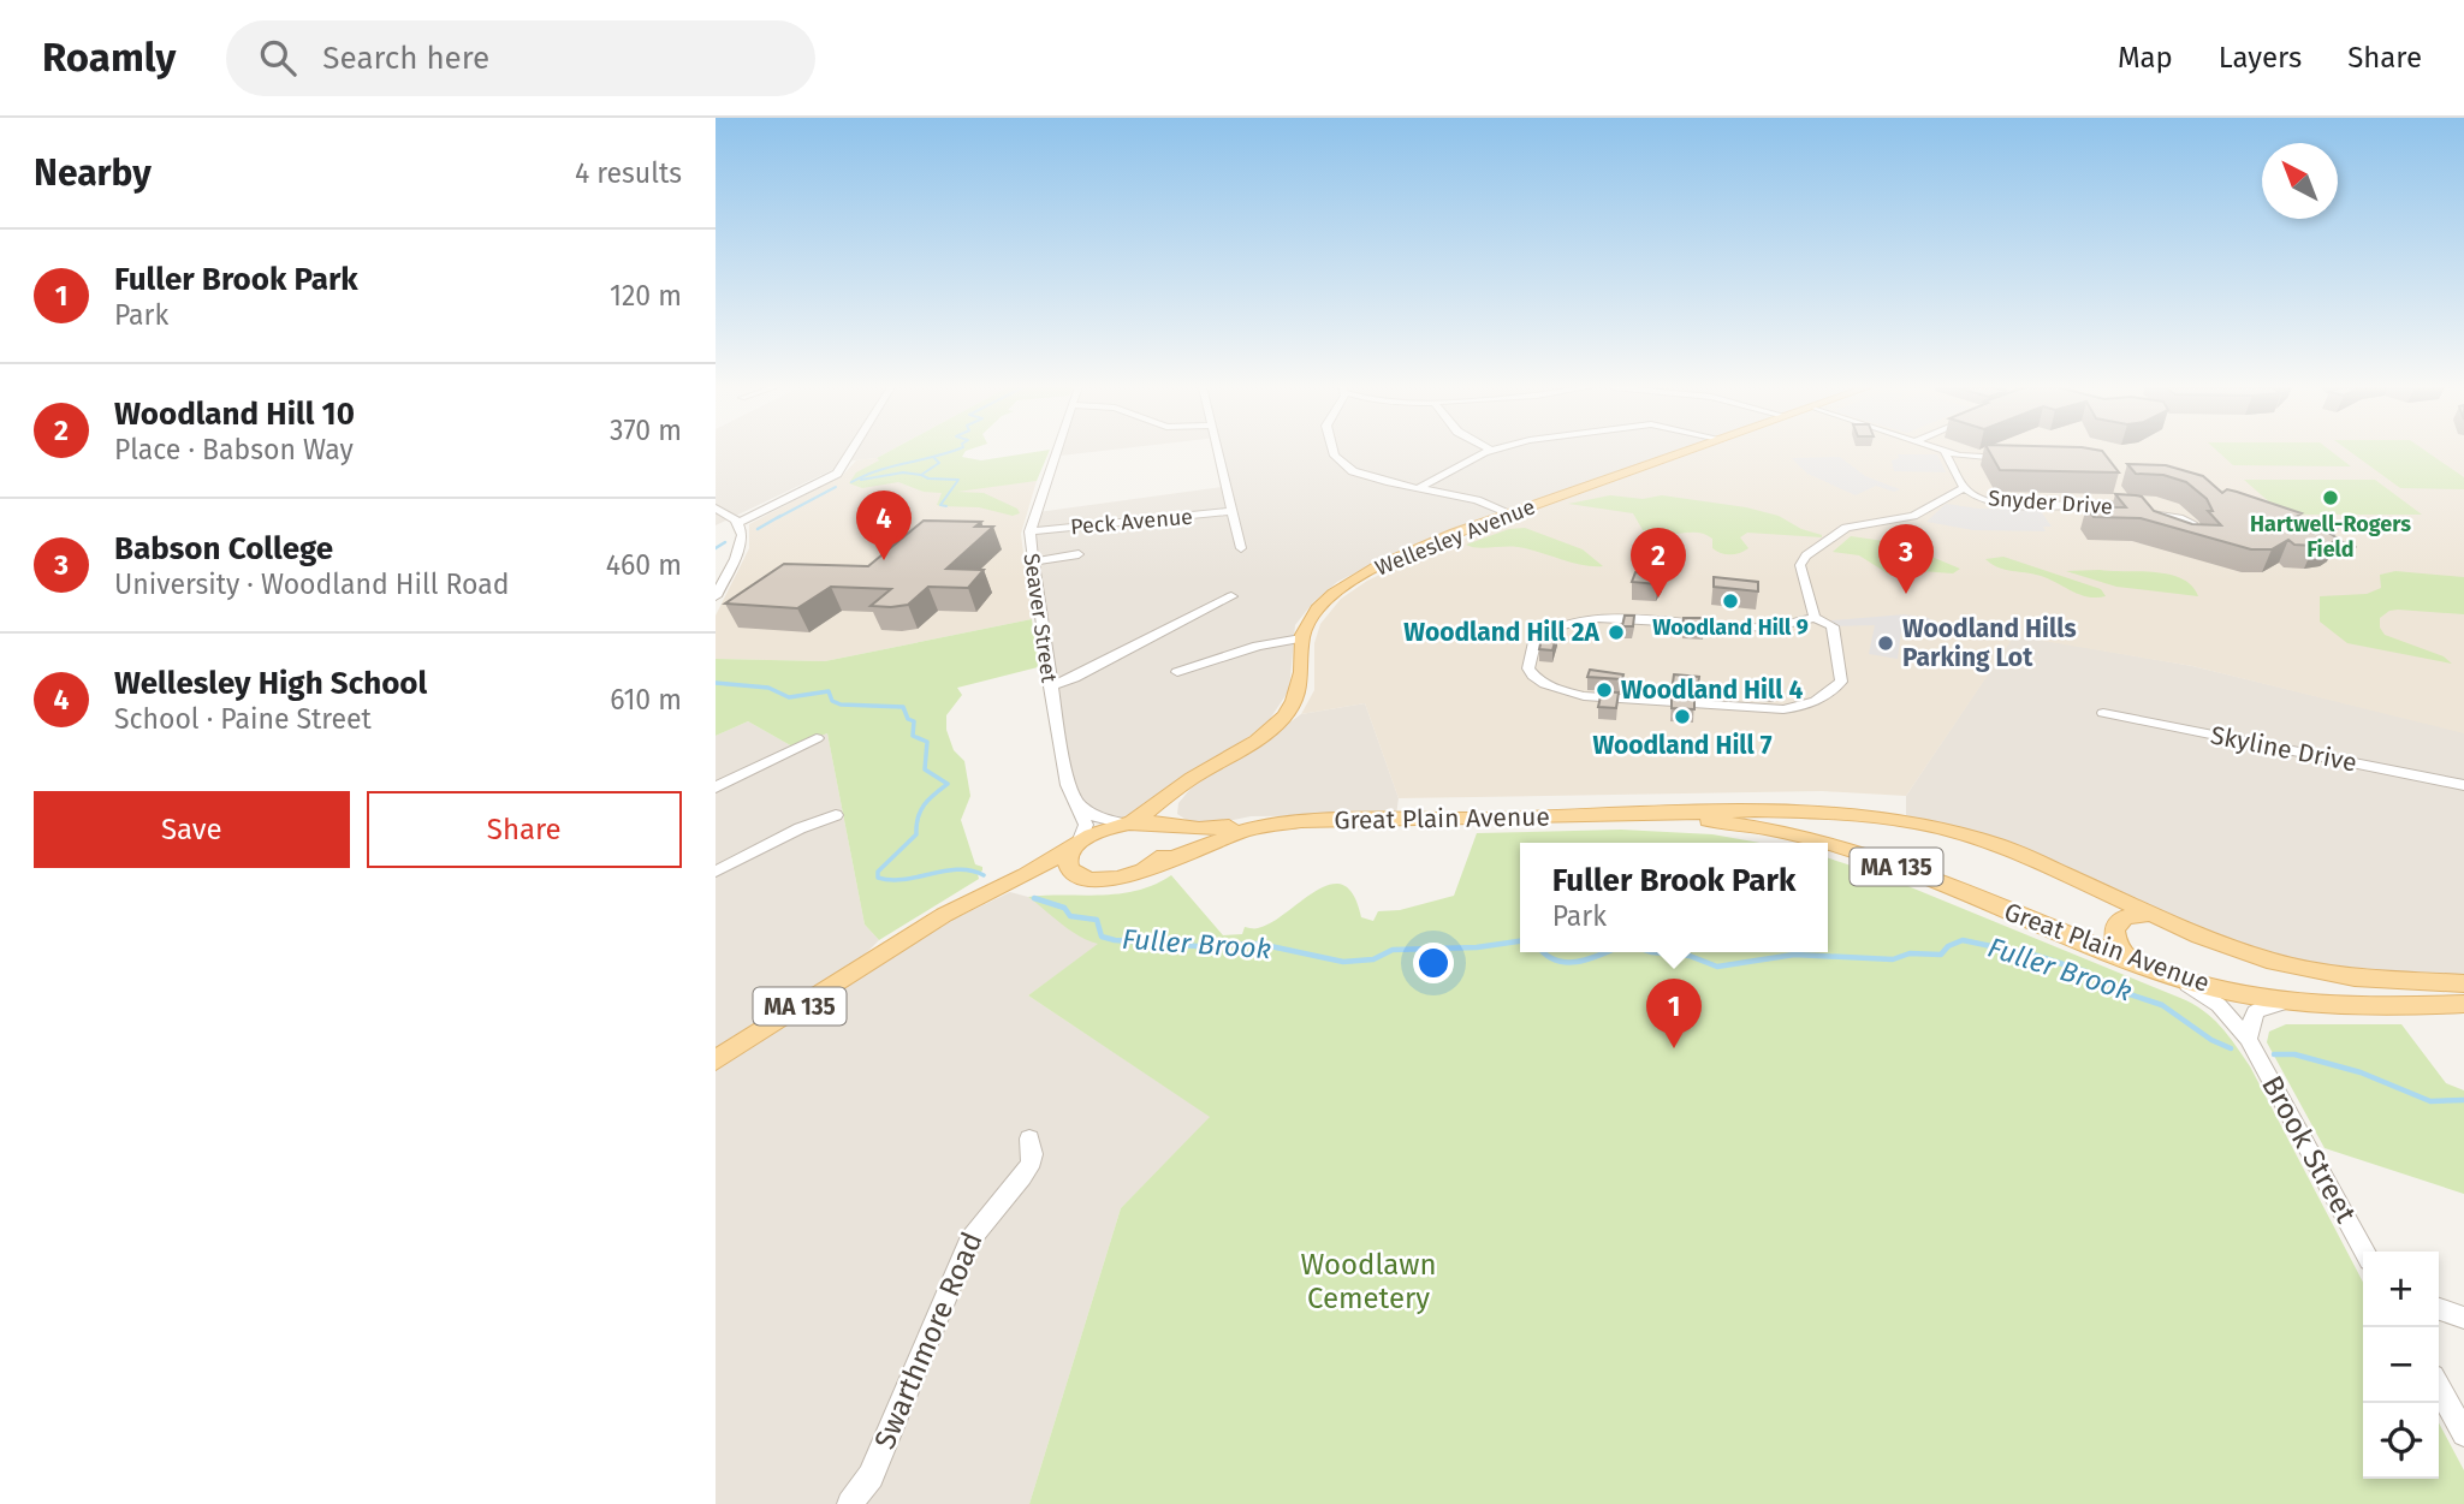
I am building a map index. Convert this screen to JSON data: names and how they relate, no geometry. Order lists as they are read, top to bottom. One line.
{"streets":{"main road":["Wellesley Avenue","Great Plain Avenue","MA 135"],"street":["Snyder Drive","Peck Avenue","Seaver Street","Skyline Drive","Brook Street","Swarthmore Road"]},"crossings":[["Peck Avenue","Seaver Street"],["Seaver Street","MA 135"],["Great Plain Avenue","MA 135"],["Great Plain Avenue","Brook Street"]],"water":["Fuller Brook"],"parks":["Woodlawn Cemetery"],"places":["Hartwell-Rogers Field","Woodland Hill 9","Woodland Hill 2A","Woodland Hills Parking Lot","Woodland Hill 4","Woodland Hill 7"],"north":"top left","page":{"header":"Roamly","search":"Search here","nav":["Map","Layers","Share"],"heading":["Nearby","4 results"],"list":[{"mark":"1","name":"Fuller Brook Park","note":"Park","value":"120 m"},{"mark":"2","name":"Woodland Hill 10","note":"Place · Babson Way","value":"370 m"},{"mark":"3","name":"Babson College","note":"University · Woodland Hill Road","value":"460 m"},{"mark":"4","name":"Wellesley High School","note":"School · Paine Street","value":"610 m"}],"pins":["4","3","2","1"],"buttons":["Save","Share"],"popup":["Fuller Brook Park","Park"],"map_buttons":["+","−"]}}
